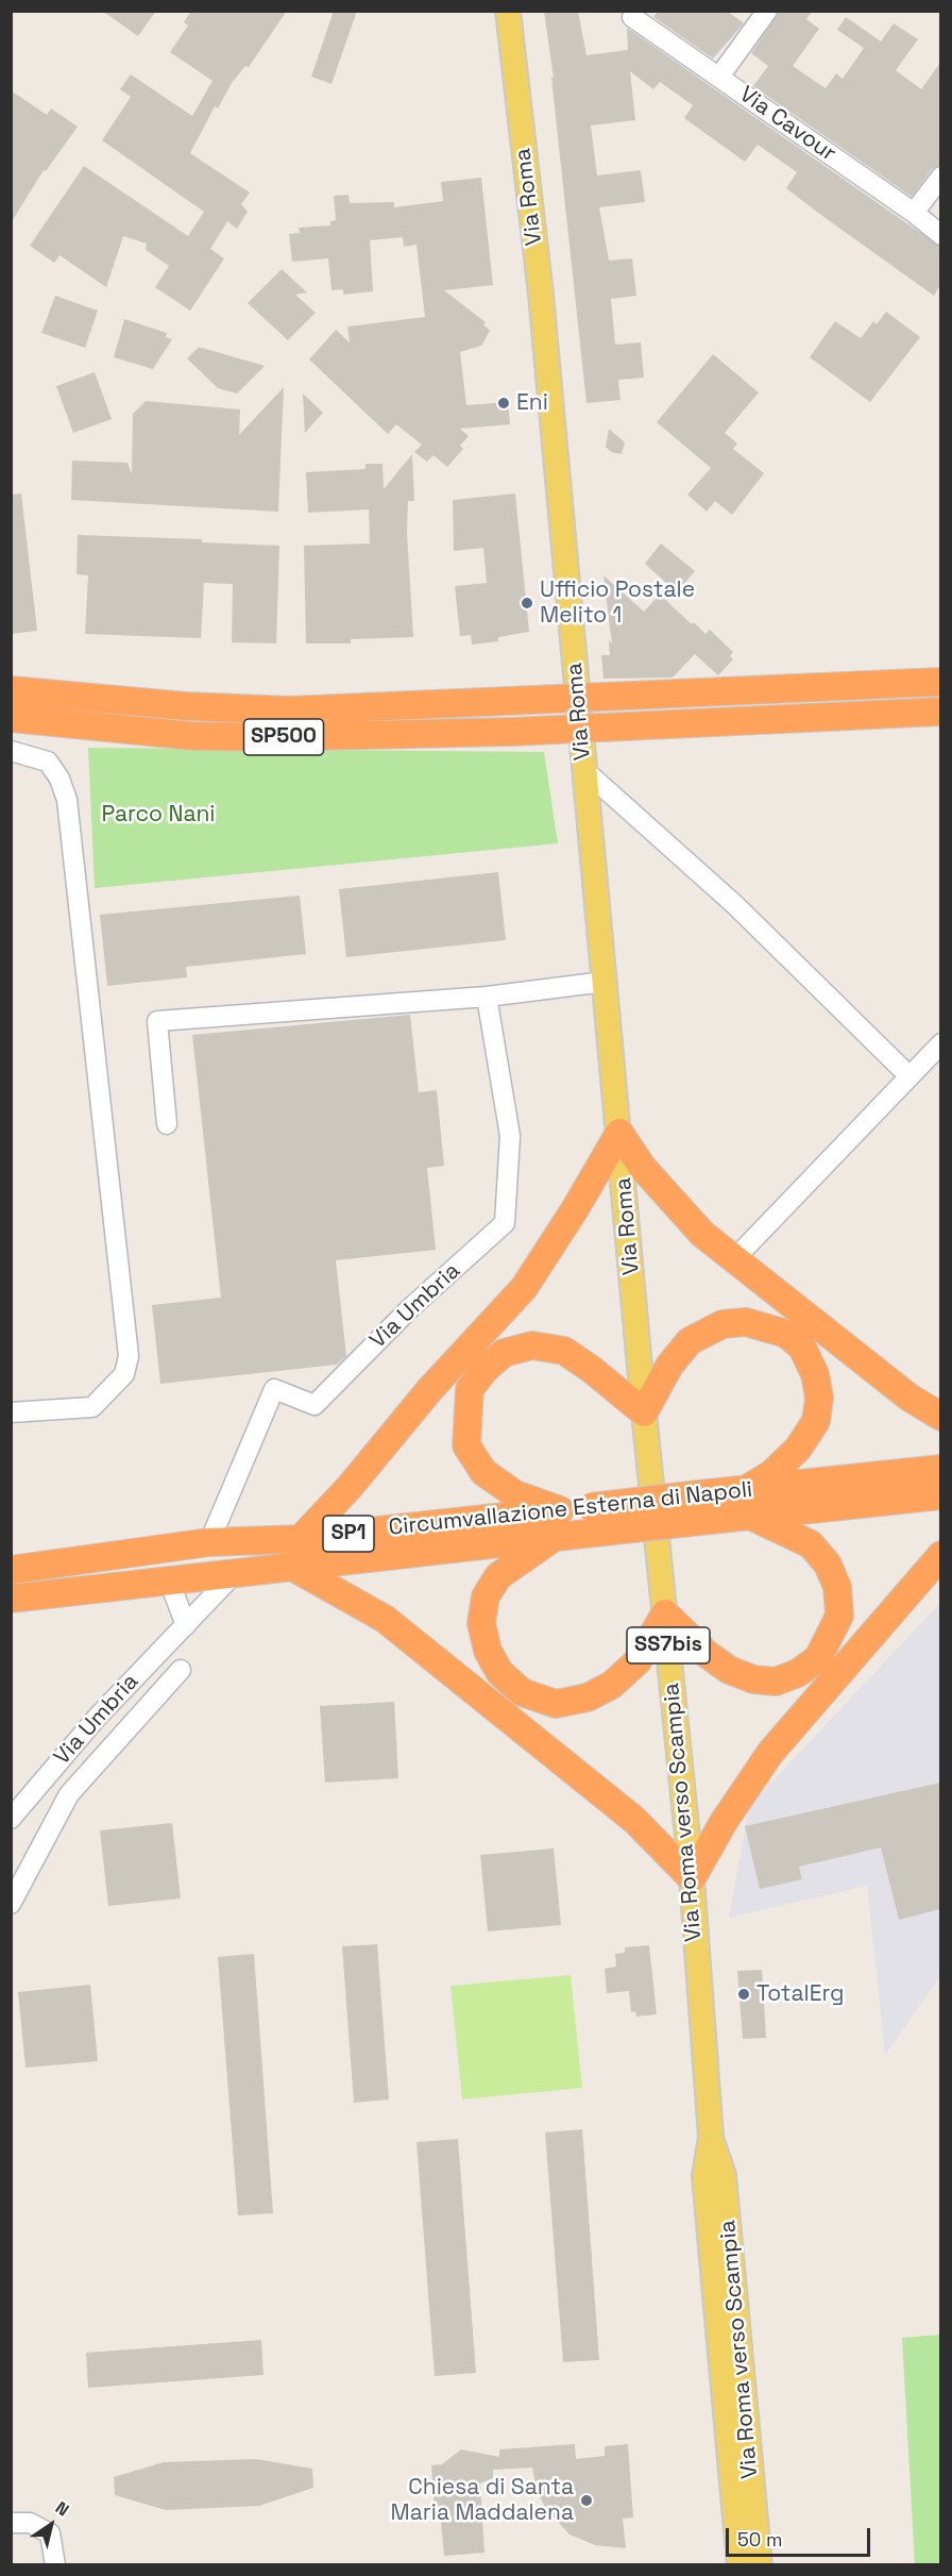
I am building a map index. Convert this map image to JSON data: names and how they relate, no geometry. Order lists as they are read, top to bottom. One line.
{"streets":{"highway":["SP500","Circumvallazione Esterna di Napoli","SP1"],"main road":["Via Roma","SS7bis","Via Roma verso Scampia"],"street":["Via Cavour","Via Umbria"]},"crossings":[["Via Roma","Via Roma verso Scampia"],["Via Umbria","Circumvallazione Esterna di Napoli"]],"parks":["Parco Nani"],"places":["Eni","Ufficio Postale Melito 1","TotalErg","Chiesa di Santa Maria Maddalena"],"scale_bar":"50 m","north":"top right"}
